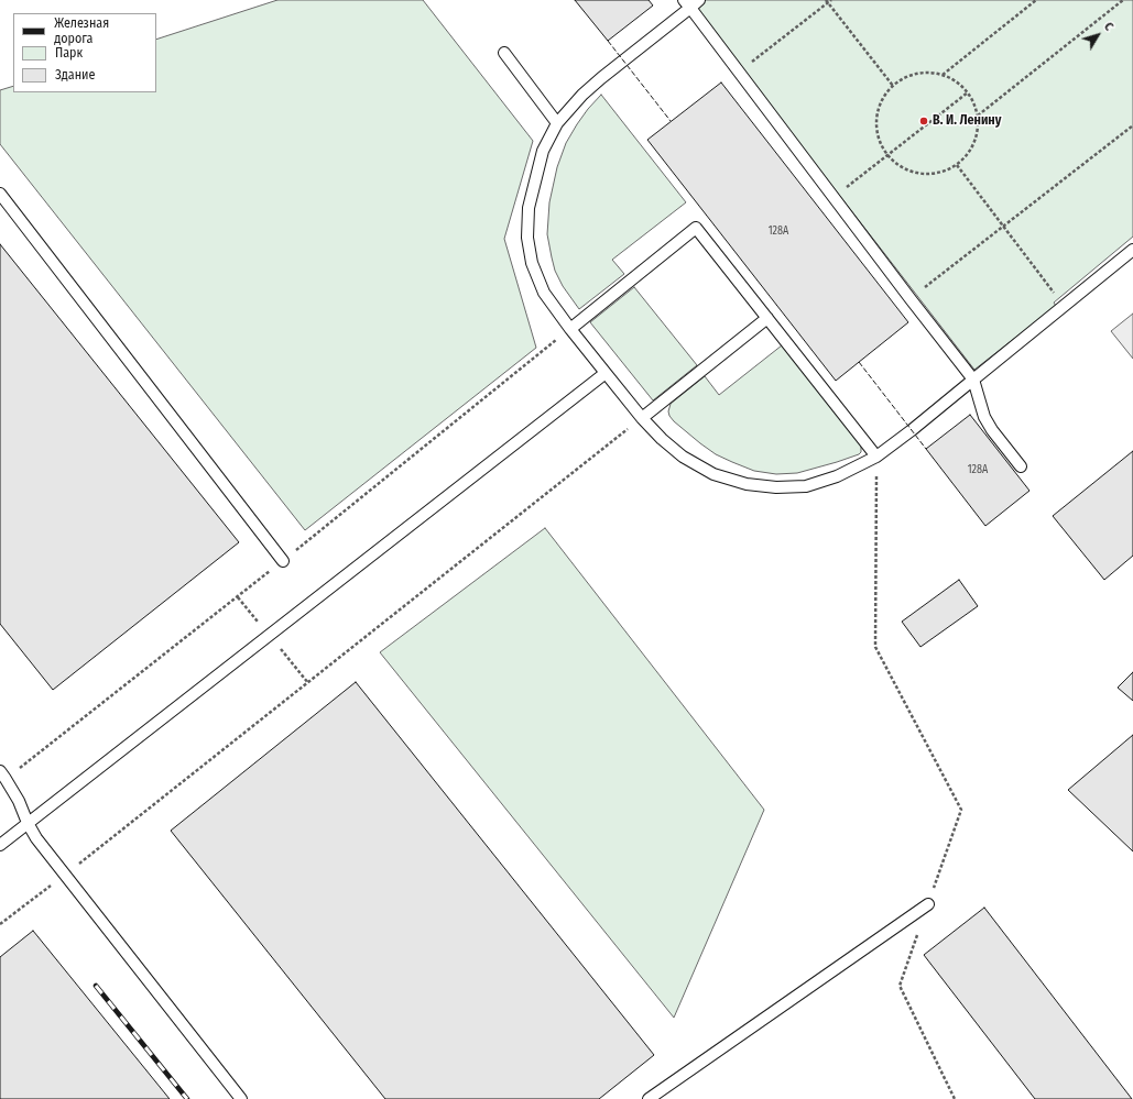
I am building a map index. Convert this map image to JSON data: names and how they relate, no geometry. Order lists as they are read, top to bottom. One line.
{"places":["В. И. Ленину"],"house_numbers":["128А","128А"],"legend":["Железная дорога","Парк","Здание"],"north":"top right"}
